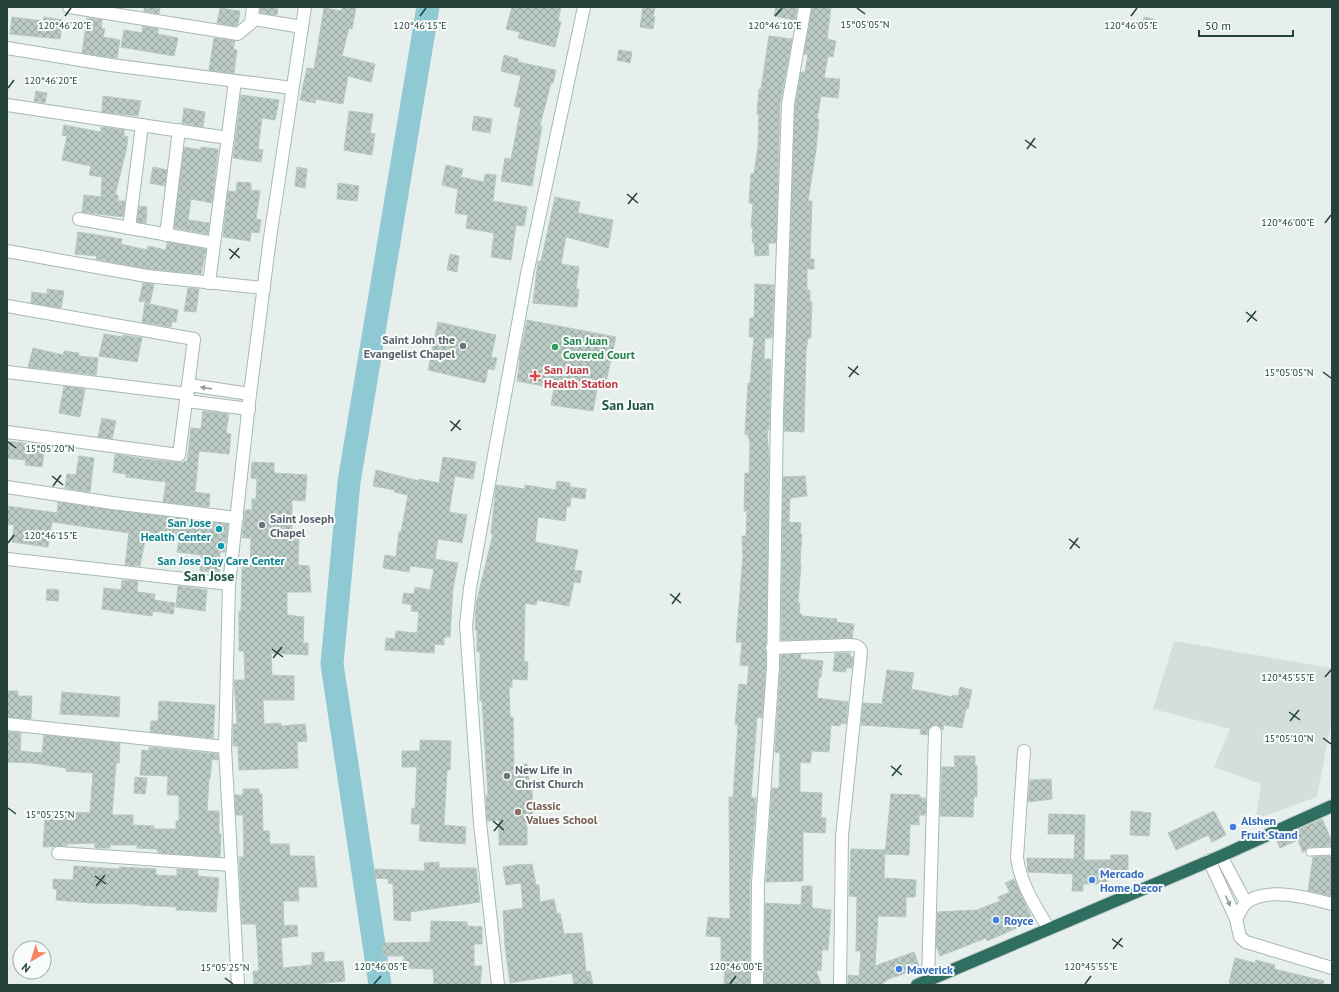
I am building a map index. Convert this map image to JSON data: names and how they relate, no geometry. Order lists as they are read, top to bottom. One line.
{"districts":["San Juan","San Jose"],"places":{"other":["Saint John the Evangelist Chapel","San Juan Covered Court","Saint Joseph Chapel","San Jose Health Center","San Jose Day Care Center","New Life in Christ Church","Classic Values School","Alshen Fruit Stand","Mercado Home Decor","Royce","Maverick"],"health":["San Juan Health Station"]},"scale_bar":"50 m","north":"bottom left","coordinates":["15°05'05\"N","120°46'10\"E","120°46'20\"E","120°46'15\"E","120°46'05\"E","120°46'00\"E","15°05'20\"N","120°45'55\"E","15°05'10\"N","15°05'25\"N"]}
